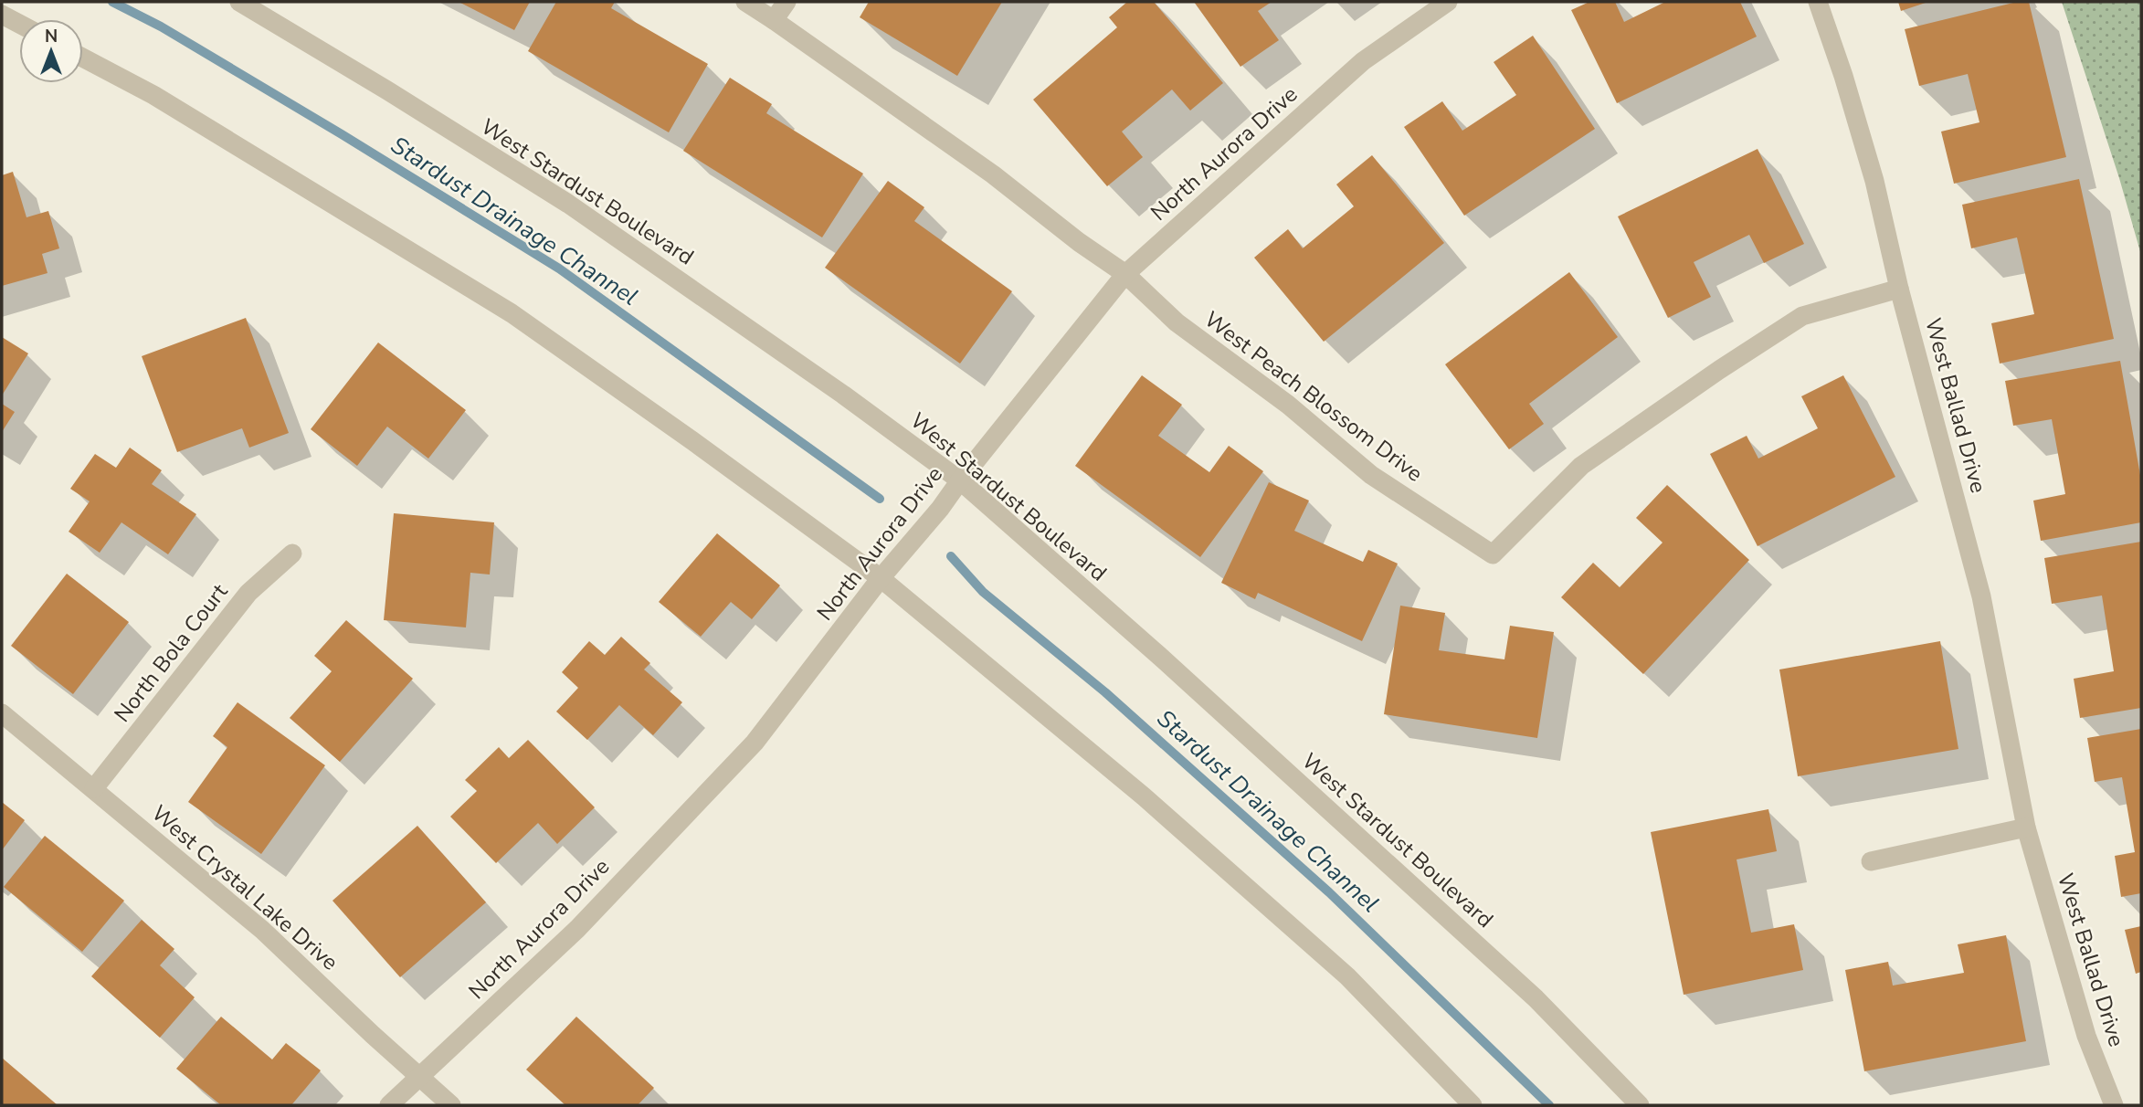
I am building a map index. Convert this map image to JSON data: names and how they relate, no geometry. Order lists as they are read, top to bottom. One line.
{"streets":{"street":["North Aurora Drive","West Stardust Boulevard","West Peach Blossom Drive","West Ballad Drive","North Bola Court","West Crystal Lake Drive"]},"crossings":[["North Aurora Drive","West Stardust Boulevard"],["North Aurora Drive","West Peach Blossom Drive"],["North Aurora Drive","West Crystal Lake Drive"],["West Peach Blossom Drive","West Ballad Drive"],["North Bola Court","West Crystal Lake Drive"]],"water":["Stardust Drainage Channel"],"north":"top"}
